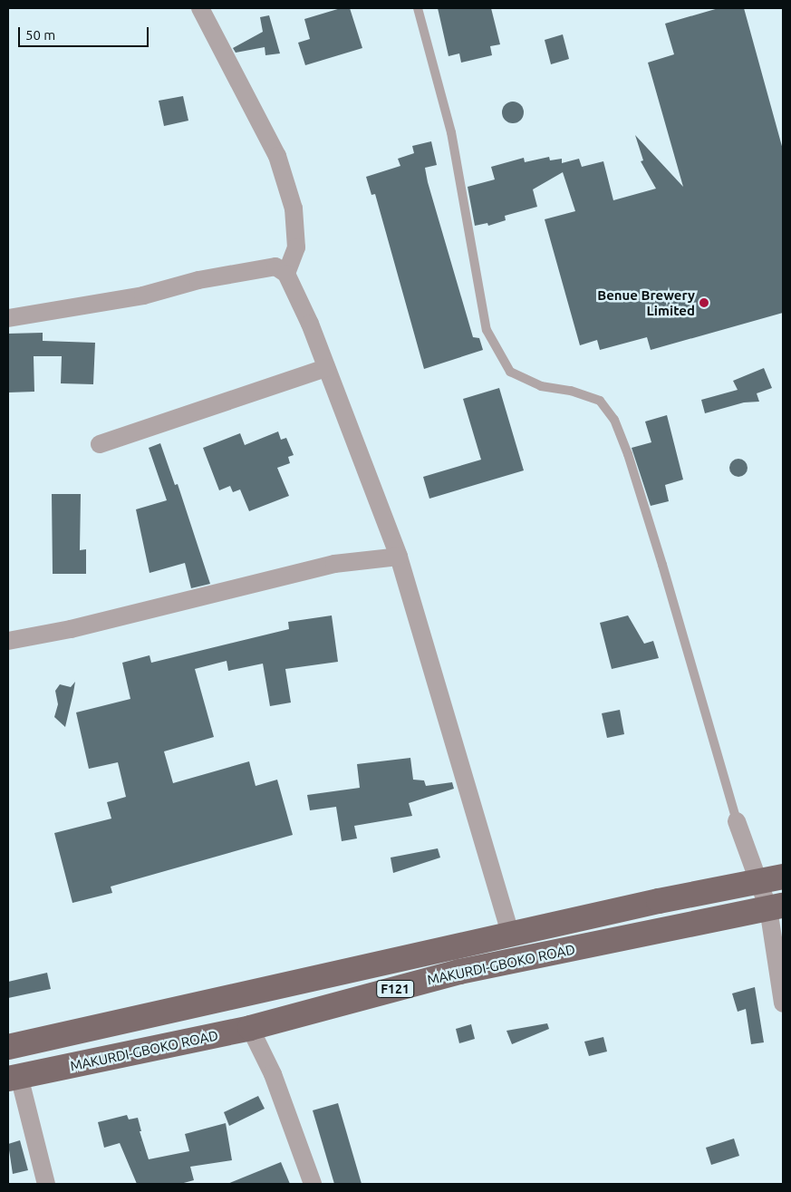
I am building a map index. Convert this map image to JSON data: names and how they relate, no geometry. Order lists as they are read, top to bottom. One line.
{"streets":{"main road":["MAKURDI-GBOKO ROAD","F121"]},"places":["Benue Brewery Limited"],"scale_bar":"50 m"}
